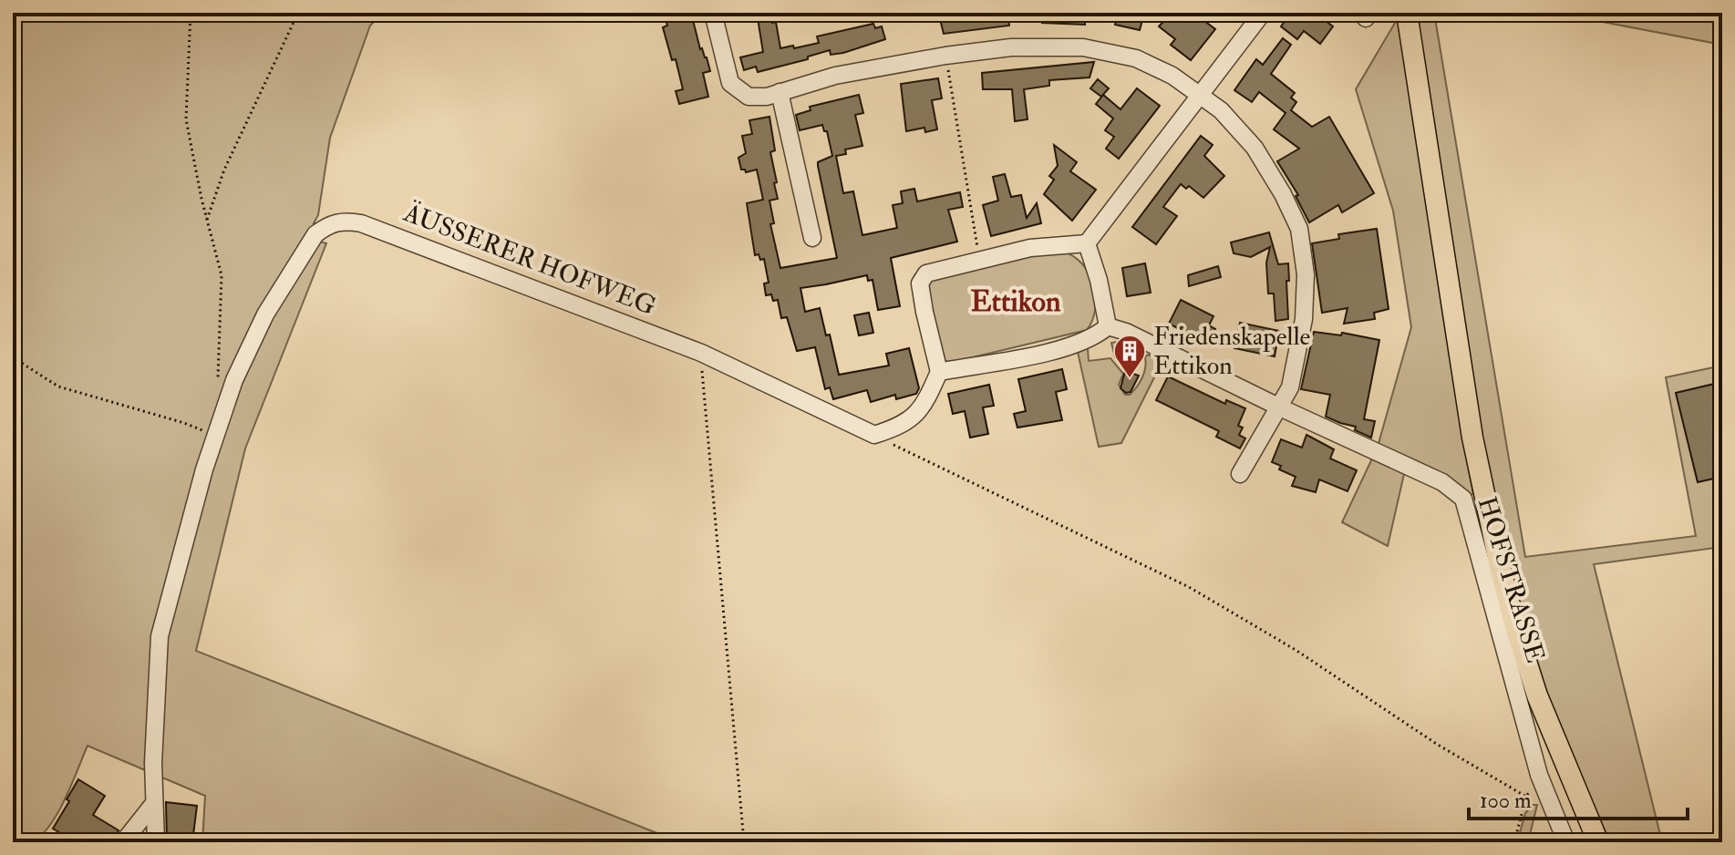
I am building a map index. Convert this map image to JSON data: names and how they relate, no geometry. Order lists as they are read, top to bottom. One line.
{"streets":{"street":["ÄUSSERER HOFWEG","HOFSTRASSE"]},"districts":["Ettikon"],"places":{"building":["Friedenskapelle Ettikon"]},"scale_bar":"100 m"}
